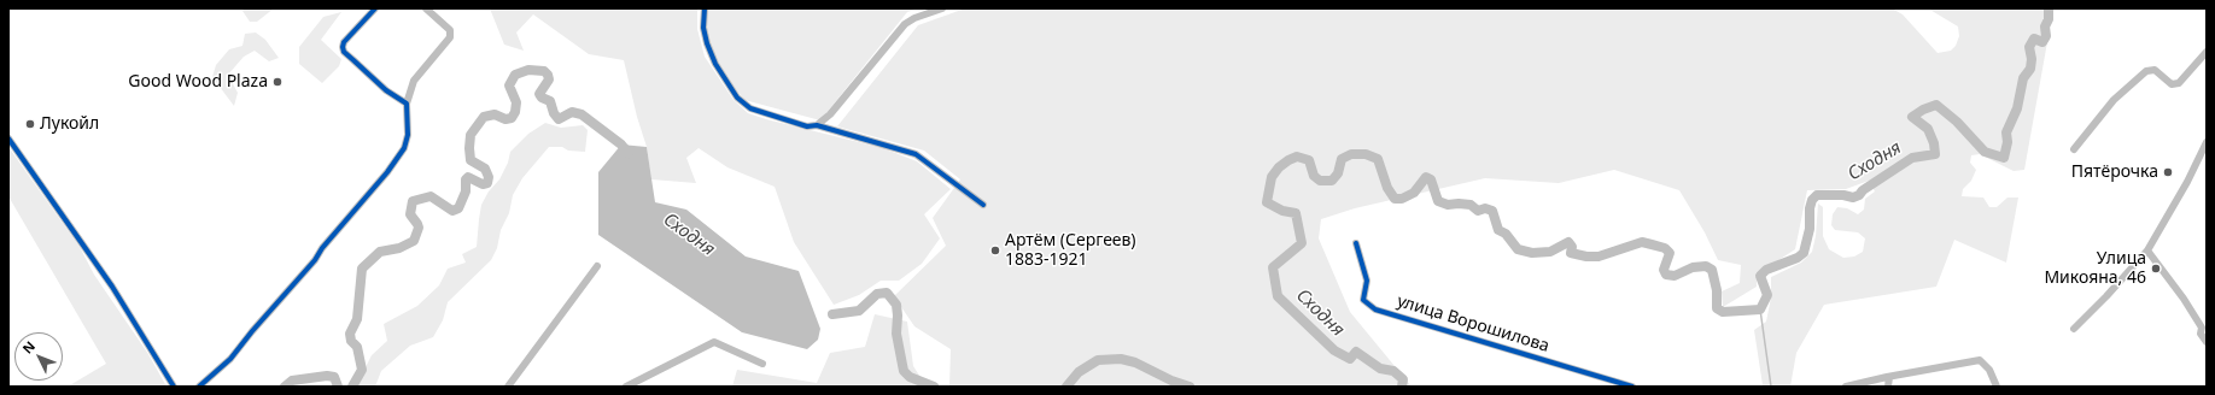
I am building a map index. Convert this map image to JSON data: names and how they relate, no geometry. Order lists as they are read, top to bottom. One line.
{"streets":{"street":["улица Ворошилова"]},"water":["Сходня"],"places":["Good Wood Plaza","Лукойл","Пятёрочка","Артём (Сергеев) 1883-1921","Улица Микояна, 46"],"north":"top left"}
